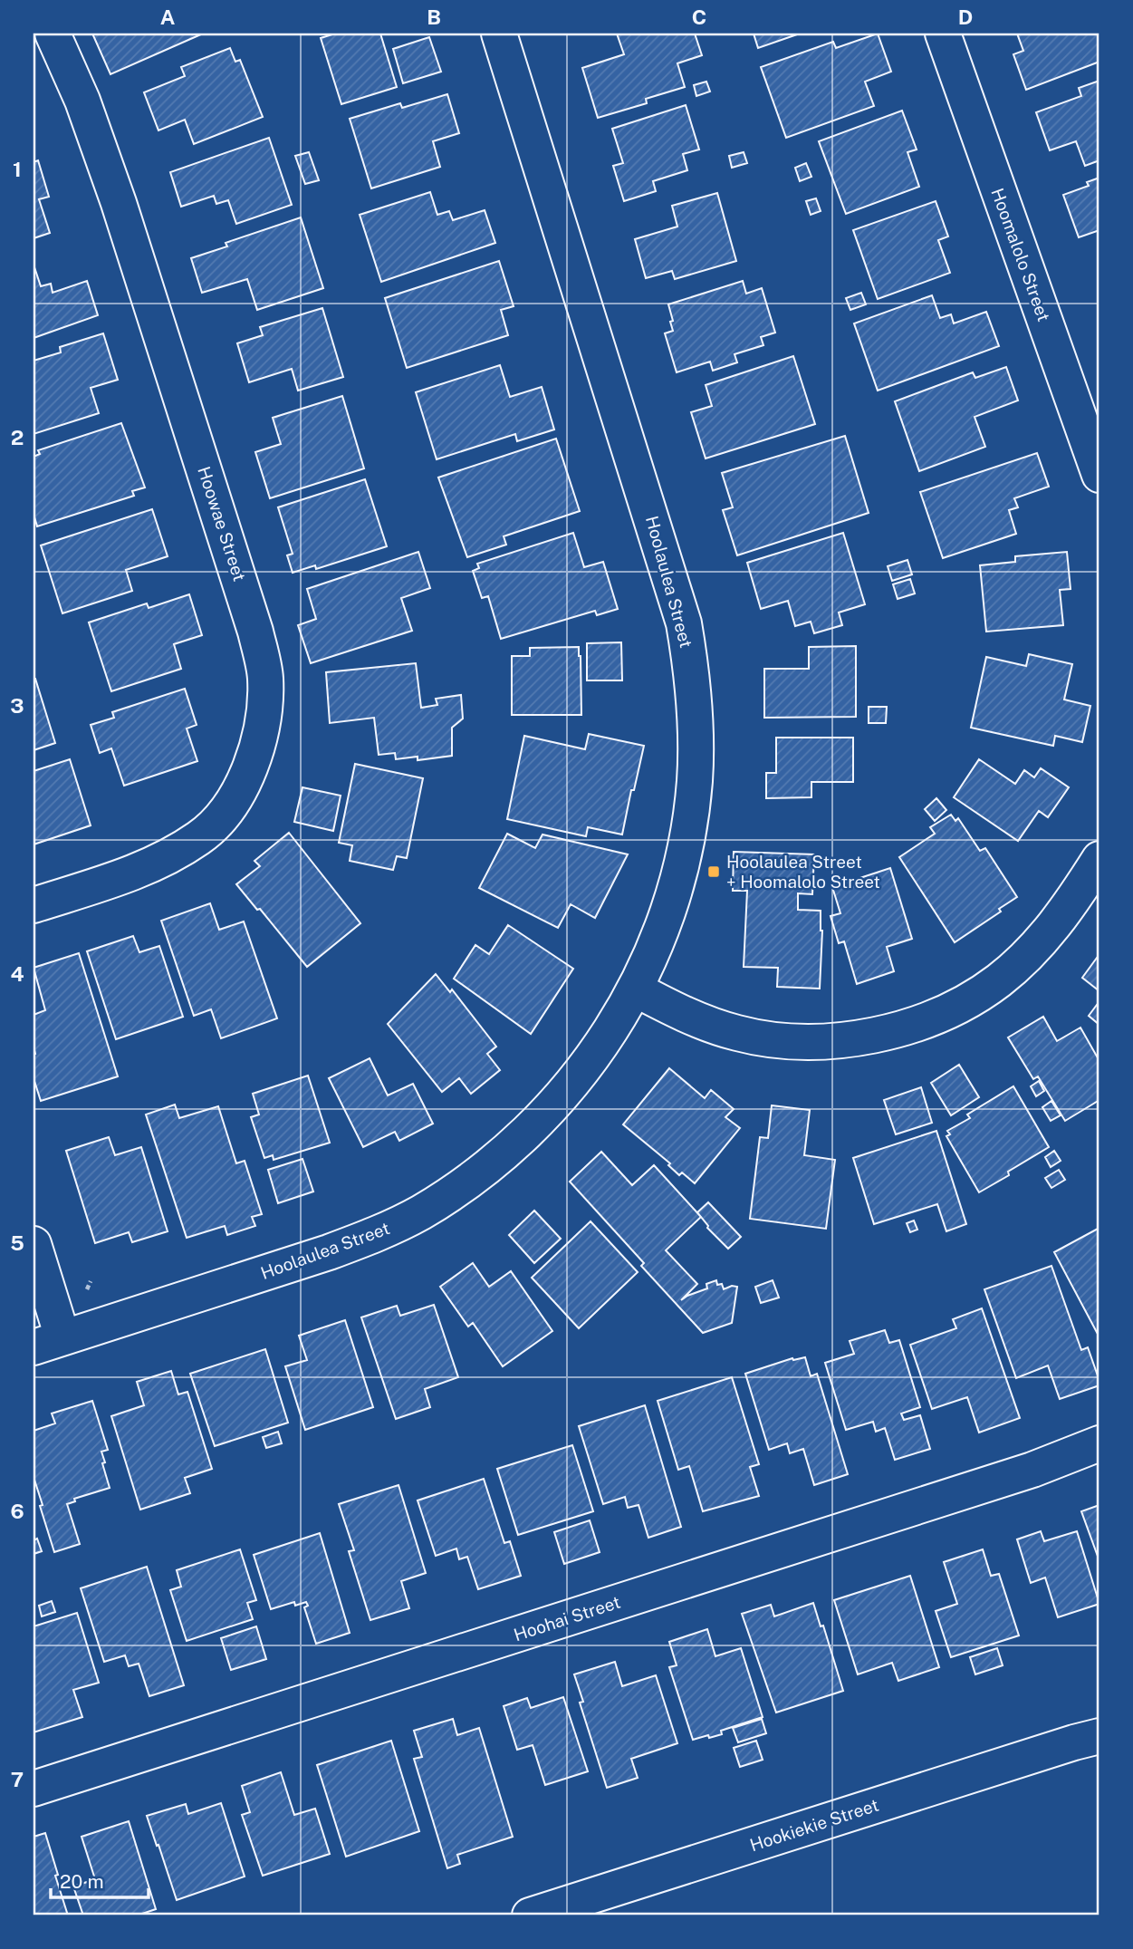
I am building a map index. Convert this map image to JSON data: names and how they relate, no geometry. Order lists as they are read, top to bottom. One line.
{"streets":{"street":["Hoomalolo Street","Hoowae Street","Hoolaulea Street","Hoohai Street","Hookiekie Street"]},"places":{"transit":["Hoolaulea Street + Hoomalolo Street"]},"scale_bar":"20 m","grid":{"columns":["A","B","C","D"],"rows":["1","2","3","4","5","6","7"]}}
